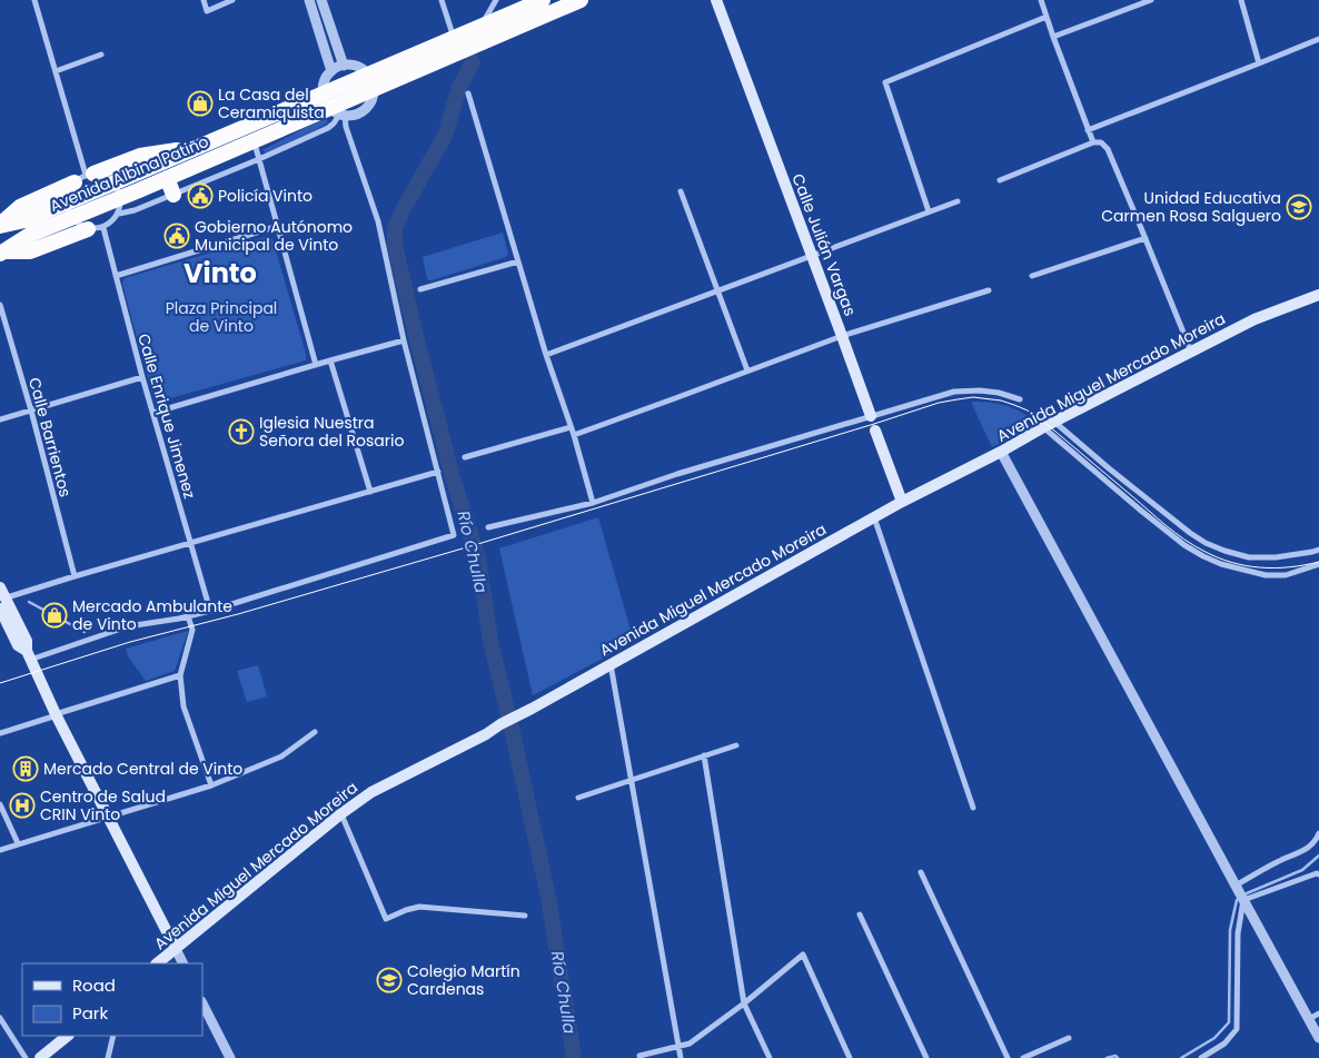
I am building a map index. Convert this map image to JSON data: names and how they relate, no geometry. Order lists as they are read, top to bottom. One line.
{"streets":{"highway":["Avenida Albina Patiño"],"main road":["Calle Julián Vargas","Avenida Miguel Mercado Moreira"],"street":["Calle Enrique Jimenez","Calle Barrientos"]},"crossings":[["Calle Julián Vargas","Avenida Miguel Mercado Moreira"]],"districts":["Vinto"],"water":["Río Chulla"],"parks":["Plaza Principal de Vinto"],"places":{"shop":["La Casa del Ceramiquista","Mercado Ambulante de Vinto"],"public building":["Policía Vinto","Gobierno Autónomo Municipal de Vinto"],"school or university":["Unidad Educativa Carmen Rosa Salguero","Colegio Martín Cardenas"],"church":["Iglesia Nuestra Señora del Rosario"],"building":["Mercado Central de Vinto"],"hospital":["Centro de Salud CRIN Vinto"]},"legend":["Road","Park"]}
